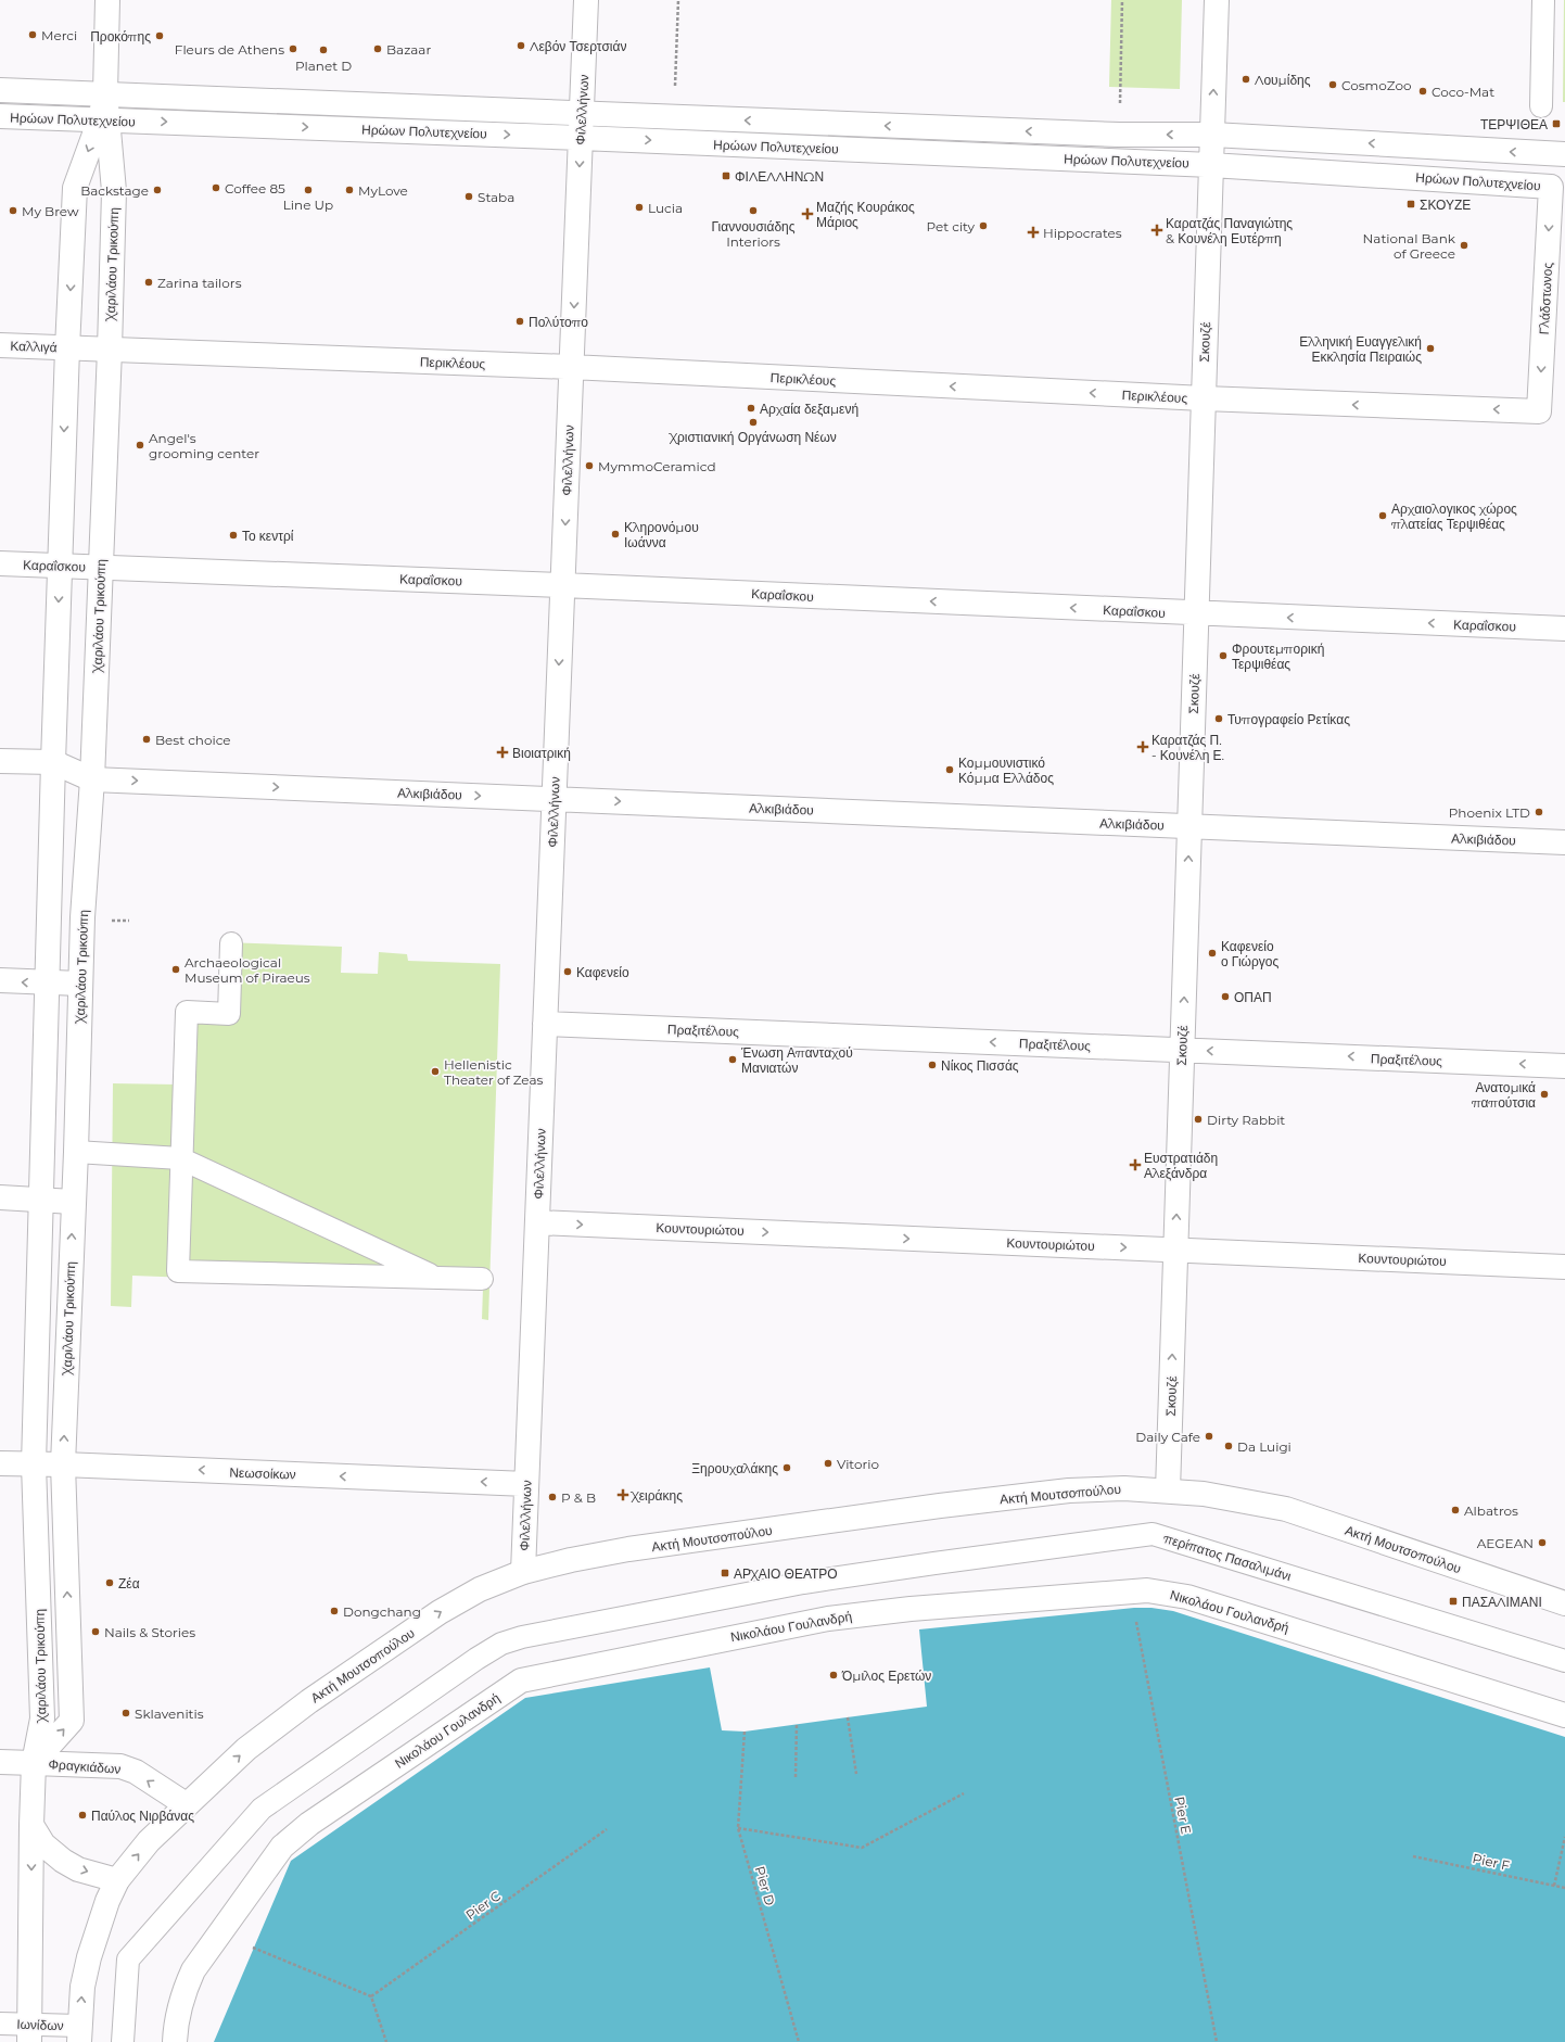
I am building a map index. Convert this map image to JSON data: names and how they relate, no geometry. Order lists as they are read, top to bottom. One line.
{"streets":{"street":["Φιλελλήνων","Ηρώων Πολυτεχνείου","Χαριλάου Τρικούπη","Γλάδστωνος","Σκουζέ","Καλλιγά","Περικλέους","Καραΐσκου","Αλκιβιάδου","Πραξιτέλους","Κουντουριώτου","Νεωσοίκων","Ακτή Μουτσοπούλου","περίπατος Πασαλιμάνι","Νικολάου Γουλανδρή","Φραγκιάδων","Ιωνίδων"],"path":["Pier E","Pier F","Pier D","Pier C"]},"crossings":[["Φιλελλήνων","Ηρώων Πολυτεχνείου"],["Φιλελλήνων","Περικλέους"],["Φιλελλήνων","Καραΐσκου"],["Φιλελλήνων","Αλκιβιάδου"],["Φιλελλήνων","Πραξιτέλους"],["Φιλελλήνων","Κουντουριώτου"],["Φιλελλήνων","Νεωσοίκων"],["Φιλελλήνων","Ακτή Μουτσοπούλου"],["Ηρώων Πολυτεχνείου","Χαριλάου Τρικούπη"],["Ηρώων Πολυτεχνείου","Γλάδστωνος"],["Ηρώων Πολυτεχνείου","Σκουζέ"],["Χαριλάου Τρικούπη","Καλλιγά"],["Χαριλάου Τρικούπη","Περικλέους"],["Χαριλάου Τρικούπη","Καραΐσκου"],["Χαριλάου Τρικούπη","Αλκιβιάδου"],["Χαριλάου Τρικούπη","Νεωσοίκων"],["Χαριλάου Τρικούπη","Φραγκιάδων"],["Γλάδστωνος","Περικλέους"],["Σκουζέ","Περικλέους"],["Σκουζέ","Καραΐσκου"],["Σκουζέ","Αλκιβιάδου"],["Σκουζέ","Πραξιτέλους"],["Σκουζέ","Κουντουριώτου"],["Σκουζέ","Ακτή Μουτσοπούλου"],["Καλλιγά","Περικλέους"],["Ακτή Μουτσοπούλου","Φραγκιάδων"],["Ακτή Μουτσοπούλου","Ιωνίδων"],["Νικολάου Γουλανδρή","Pier E"]],"one_way":["Φιλελλήνων","Γλάδστωνος","Σκουζέ","Περικλέους","Καραΐσκου","Αλκιβιάδου","Πραξιτέλους","Κουντουριώτου","Νεωσοίκων","Ακτή Μουτσοπούλου"],"places":{"other":["Merci","Προκόπης","Λεβόν Τσερτσιάν","Fleurs de Athens","Bazaar","Planet D","Λουμίδης","CosmoZoo","Coco-Mat","Coffee 85","Backstage","Line Up","MyLove","Staba","Lucia","My Brew","Γιαννουσιάδης Interiors","Pet city","National Bank of Greece","Zarina tailors","Πολύτοπο","Ελληνική Ευαγγελική Εκκλησία Πειραιώς","Αρχαία δεξαμενή","Χριστιανική Οργάνωση Νέων","Angel's grooming center","MymmoCeramicd","Αρχαιολογικος χώρος πλατείας Τερψιθέας","Κληρονόμου Ιωάννα","Το κεντρί","Φρουτεμπορική Τερψιθέας","Τυπογραφείο Ρετίκας","Best choice","Κομμουνιστικό Κόμμα Ελλάδος","Phoenix LTD","Καφενείο ο Γιώργος","Archaeological Museum of Piraeus","Καφενείο","ΟΠΑΠ","Ένωση Απανταχού Μανιατών","Νίκος Πισσάς","Hellenistic Theater of Zeas","Ανατομικά παπούτσια","Dirty Rabbit","Daily Cafe","Da Luigi","Vitorio","Ξηρουχαλάκης","P & B","Albatros","AEGEAN","Ζέα","Dongchang","Nails & Stories","Όμιλος Ερετών","Sklavenitis","Παύλος Νιρβάνας"],"transit":["ΤΕΡΨΙΘΕΑ","ΦΙΛΕΛΛΗΝΩΝ","ΣΚΟΥΖΕ","ΑΡΧΑΙΟ ΘΕΑΤΡΟ","ΠΑΣΑΛΙΜΑΝΙ"],"health":["Μαζής Κουράκος Μάριος","Καρατζάς Παναγιώτης & Κουνέλη Ευτέρπη","Hippocrates","Καρατζάς Π. - Κουνέλη Ε.","Βιοιατρική","Ευστρατιάδη Αλεξάνδρα","Χειράκης"]}}
